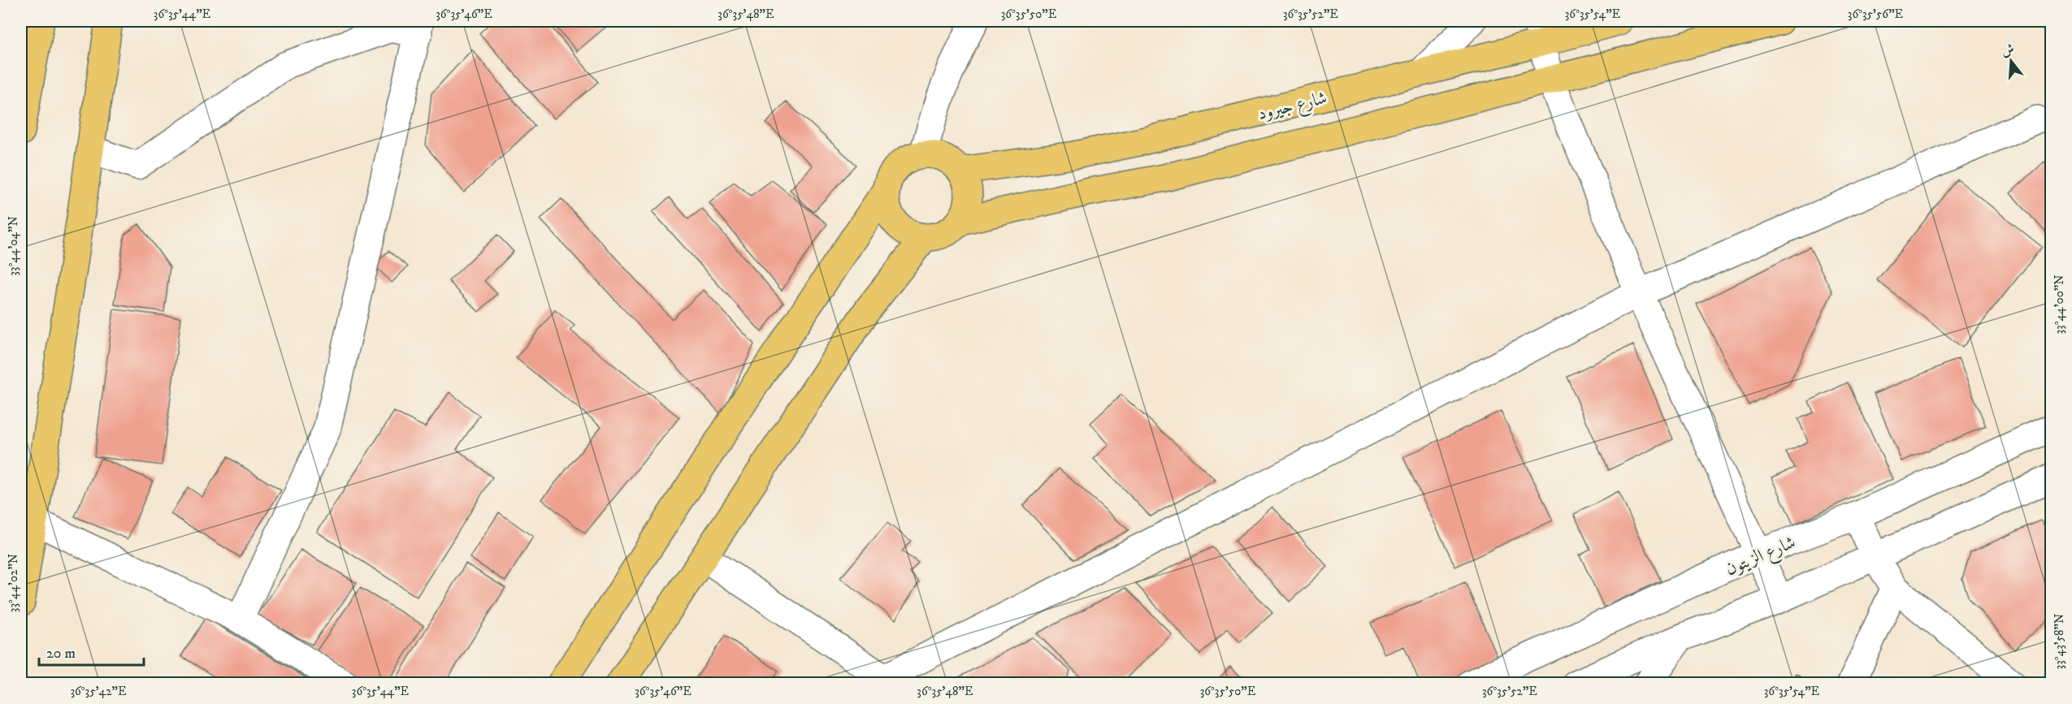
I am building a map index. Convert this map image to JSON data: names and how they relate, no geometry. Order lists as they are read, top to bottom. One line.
{"streets":{"main road":["شارع جيرود"],"street":["شارع الزيتون"]},"scale_bar":"20 m","north":"top","coordinates":["36°35'44\"E","36°35'46\"E","36°35'48\"E","36°35'50\"E","36°35'52\"E","36°35'54\"E","36°35'56\"E","33°44'04\"N","33°44'00\"N","33°44'02\"N","33°43'58\"N","36°35'42\"E"]}
